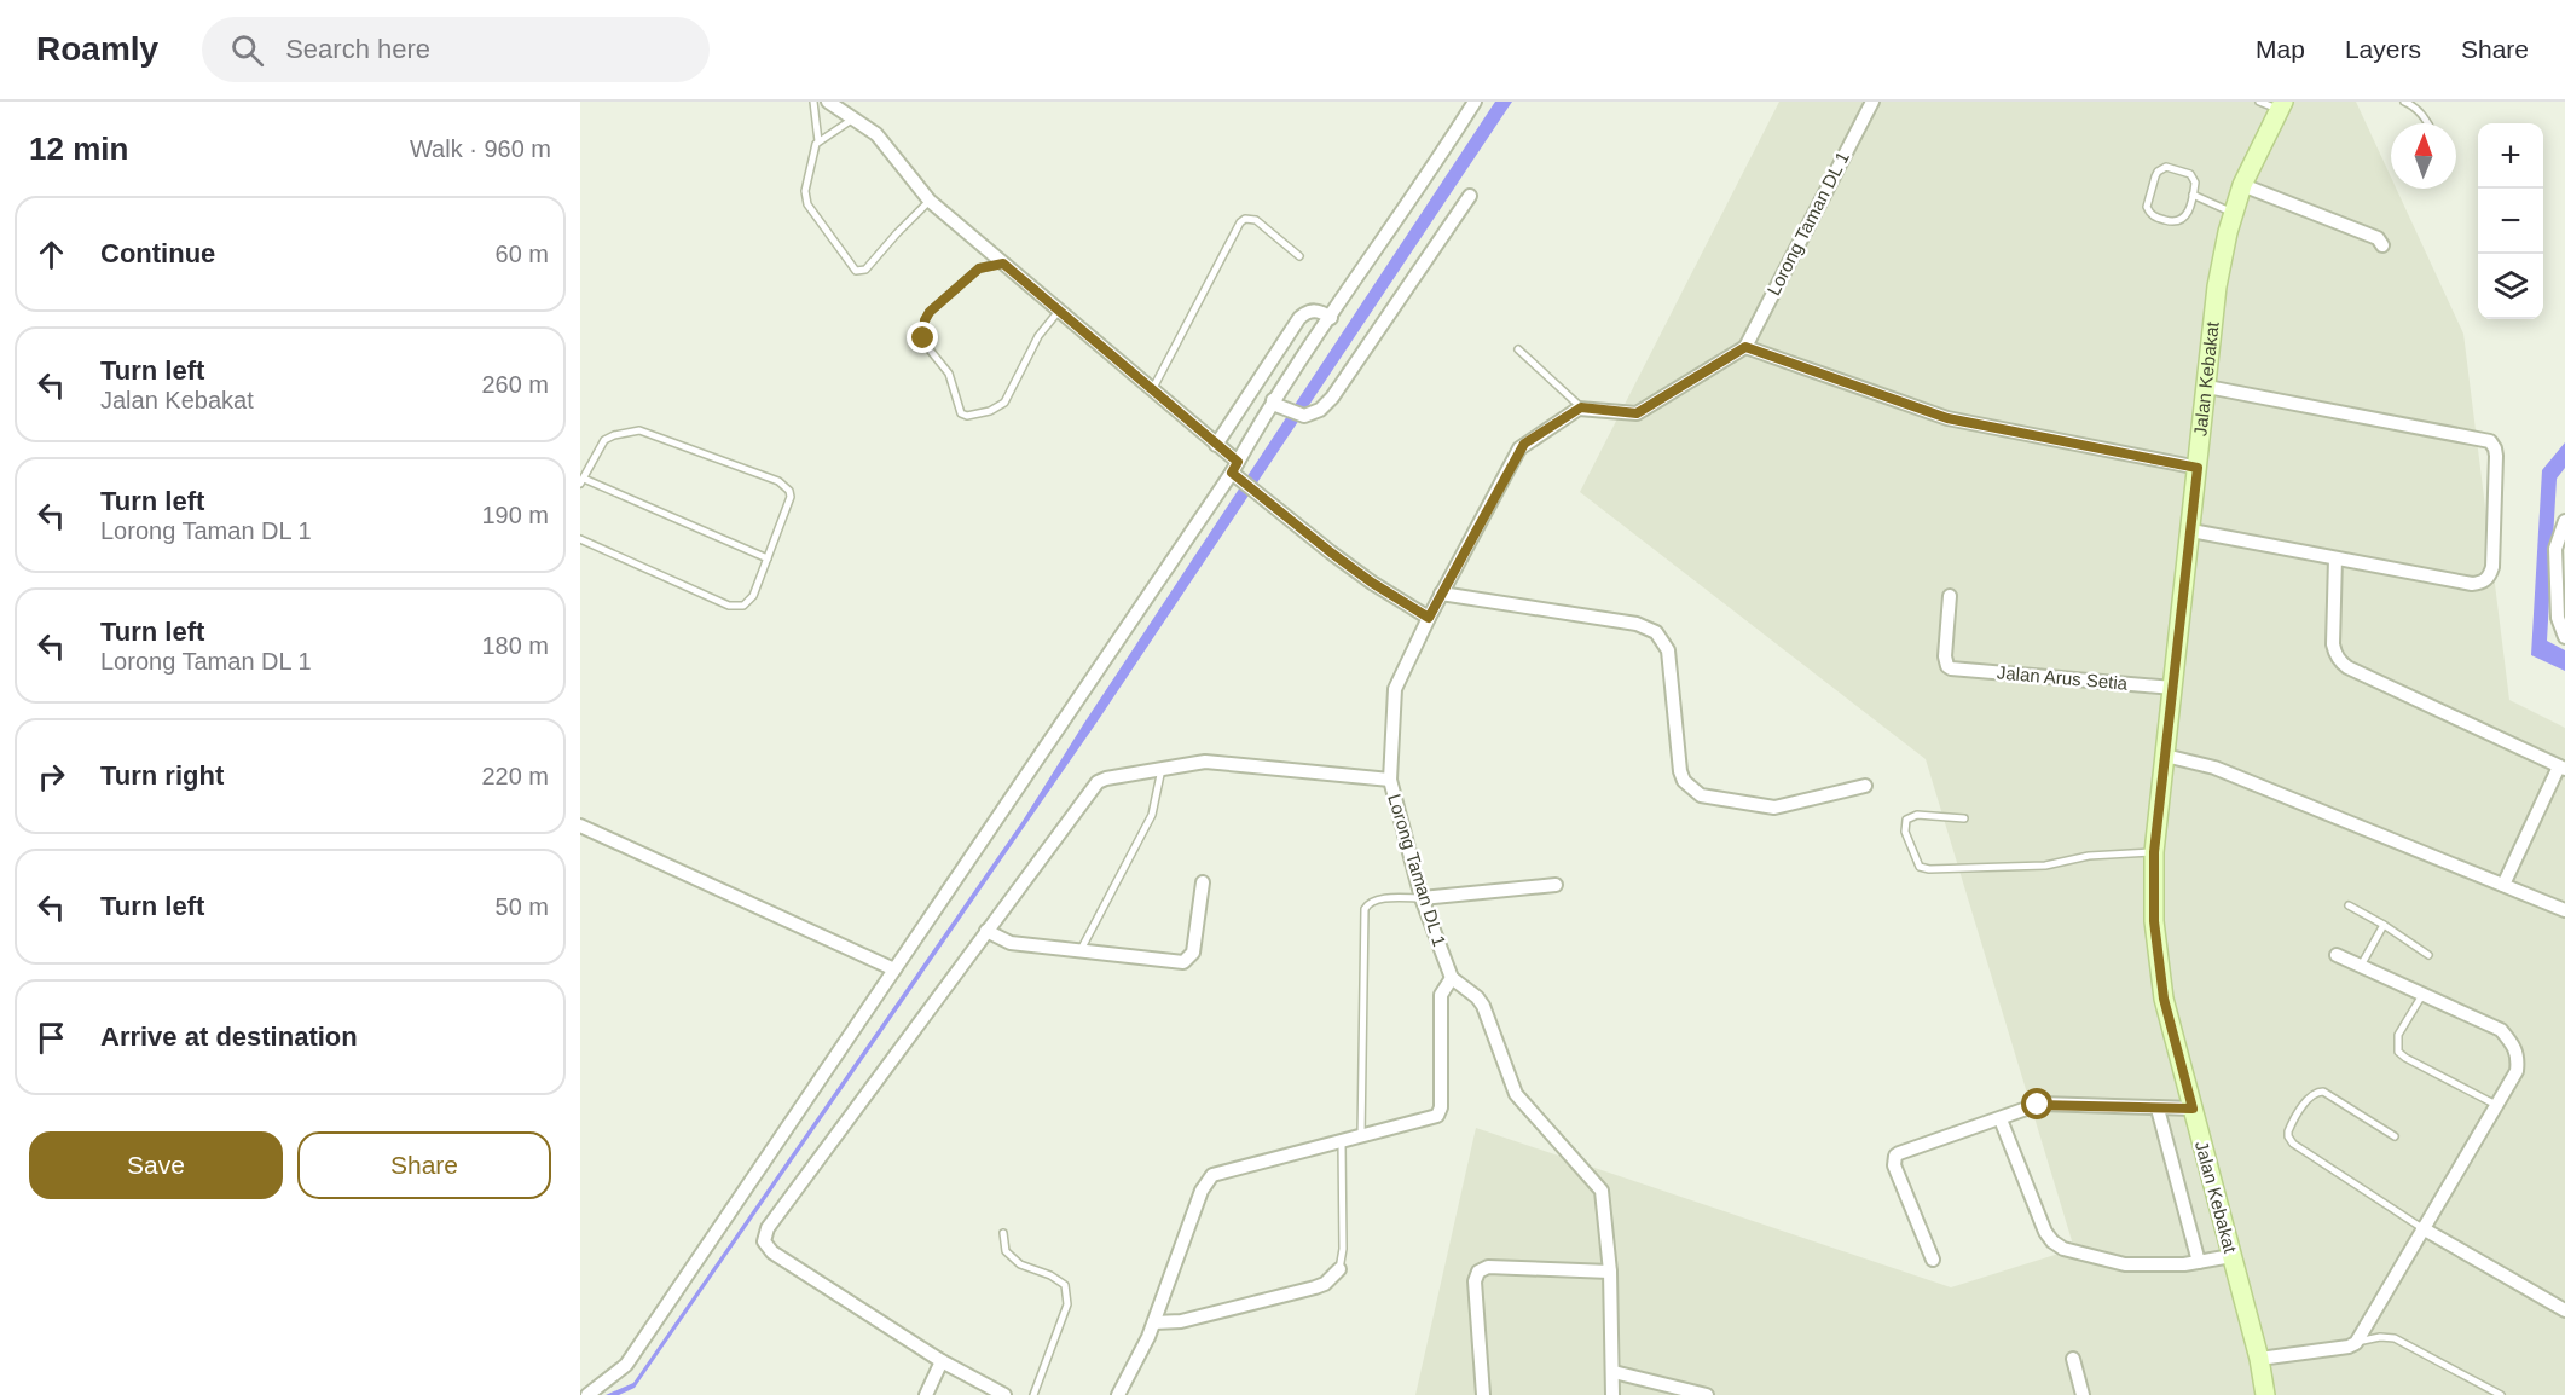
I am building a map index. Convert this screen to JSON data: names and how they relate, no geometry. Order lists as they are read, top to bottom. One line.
{"streets":{"street":["Lorong Taman DL 1","Jalan Kebakat","Jalan Arus Setia"]},"crossings":[["Jalan Kebakat","Jalan Arus Setia"]],"north":"top","page":{"header":"Roamly","search":"Search here","nav":["Map","Layers","Share"],"heading":["12 min","Walk · 960 m"],"map_buttons":["+","−"],"list":[["Continue","60 m"],["Turn left","Jalan Kebakat","260 m"],["Turn left","Lorong Taman DL 1","190 m"],["Turn left","Lorong Taman DL 1","180 m"],["Turn right","220 m"],["Turn left","50 m"],"Arrive at destination"],"buttons":["Save","Share"]}}
